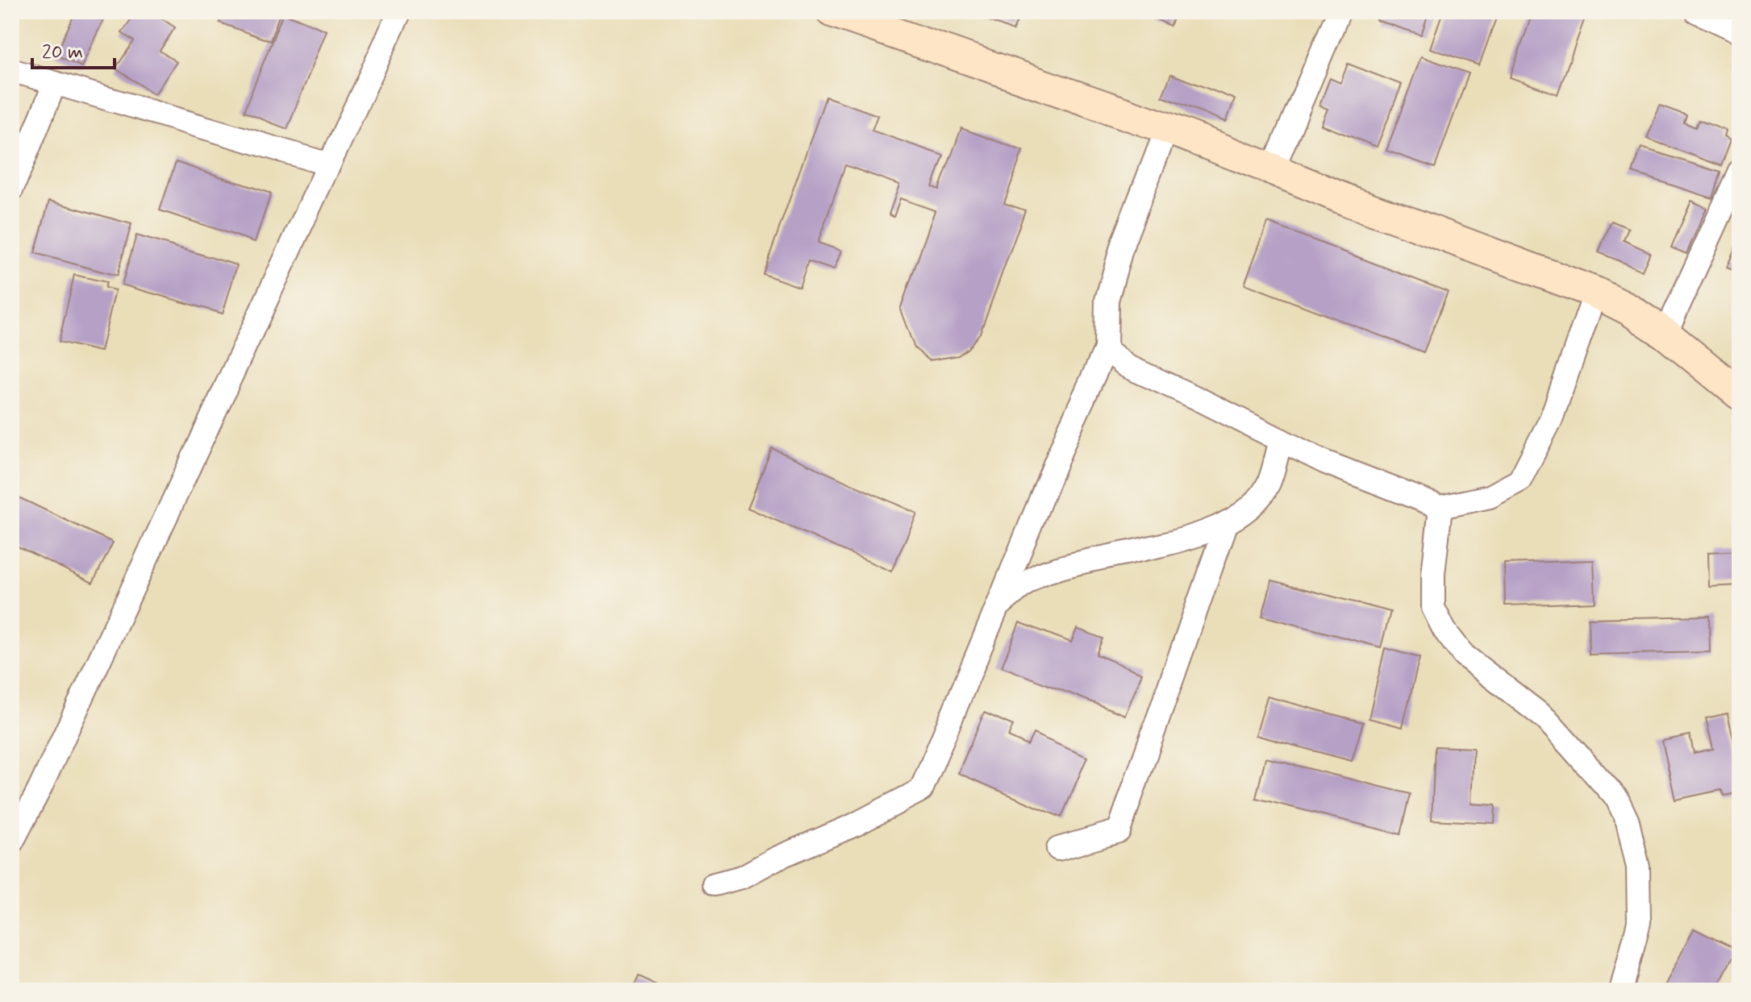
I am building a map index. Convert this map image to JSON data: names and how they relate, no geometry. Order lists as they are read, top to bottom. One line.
{"scale_bar":"20 m"}
